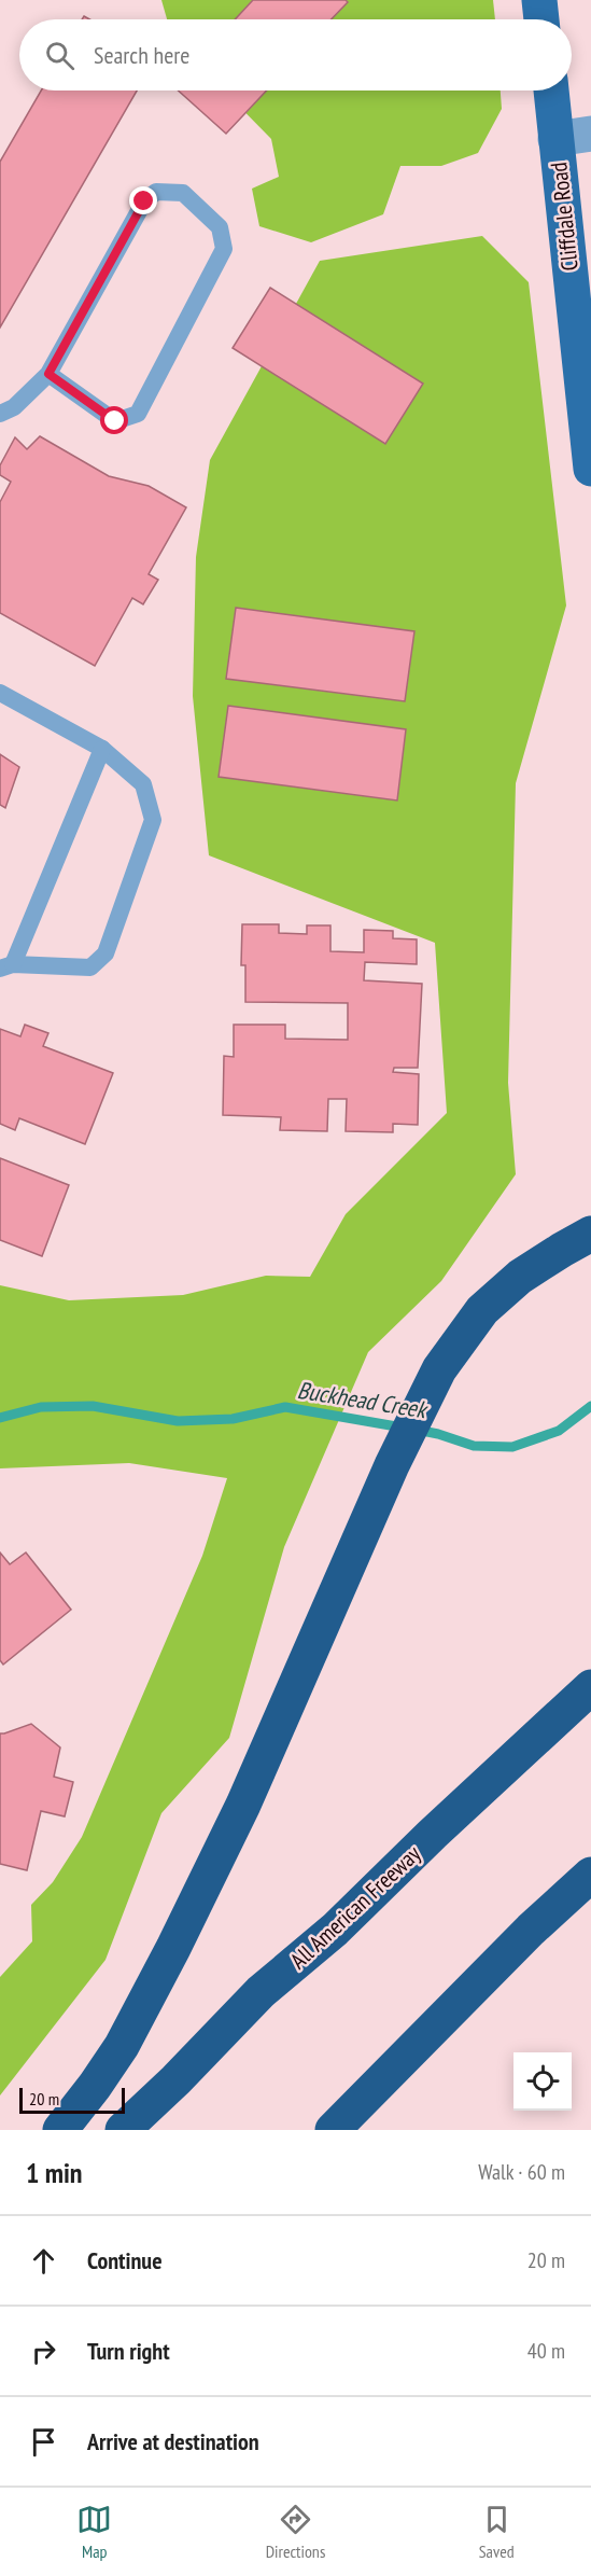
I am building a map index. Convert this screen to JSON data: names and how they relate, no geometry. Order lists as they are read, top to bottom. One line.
{"streets":{"highway":["All American Freeway"],"main road":["Cliffdale Road"]},"water":["Buckhead Creek"],"scale_bar":"20 m","page":{"search":"Search here","scale":"20 m","heading":["1 min","Walk · 60 m"],"list":[["Continue","20 m"],["Turn right","40 m"],"Arrive at destination"],"nav":["Map","Directions","Saved"]}}
